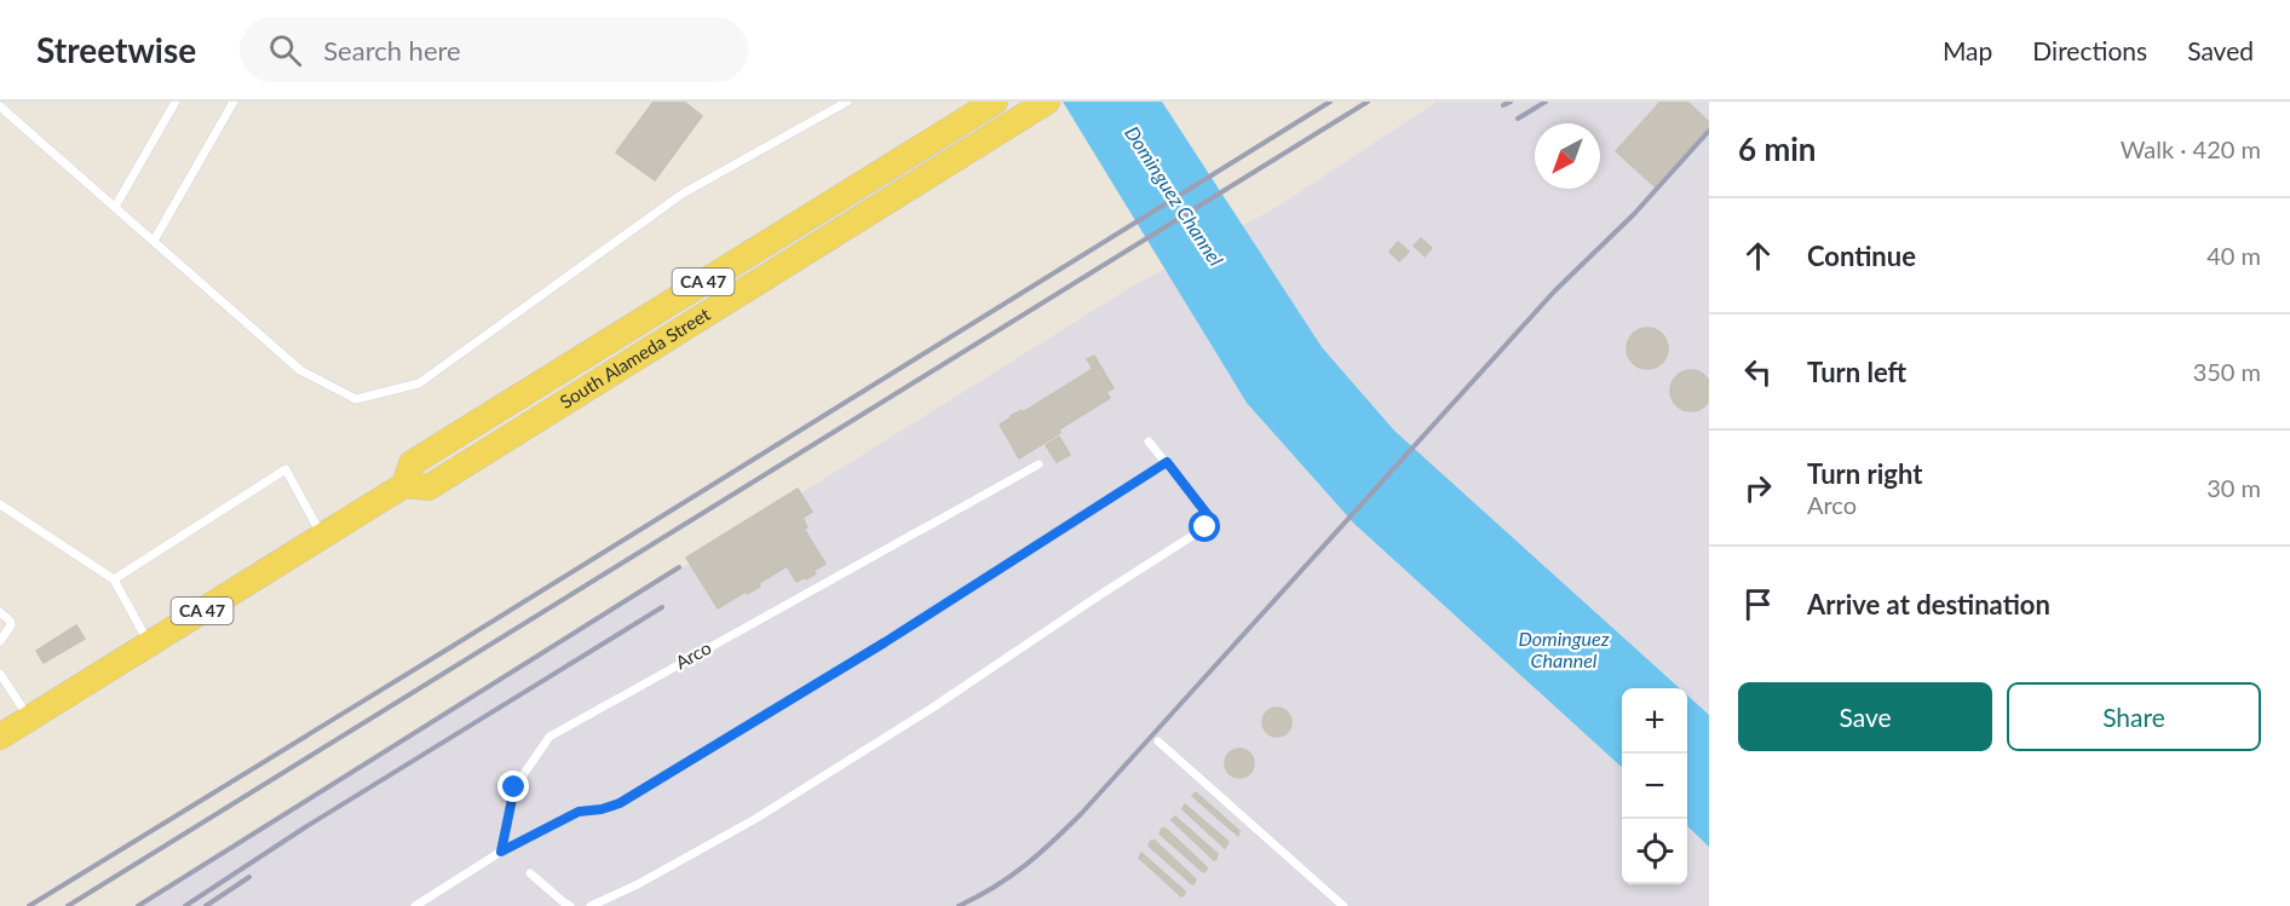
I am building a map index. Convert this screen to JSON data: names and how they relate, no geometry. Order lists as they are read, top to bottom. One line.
{"streets":{"main road":["CA 47","South Alameda Street"],"lane":["Arco"]},"water":["Dominguez Channel"],"north":"bottom left","page":{"header":"Streetwise","search":"Search here","nav":["Map","Directions","Saved"],"heading":["6 min","Walk · 420 m"],"list":[["Continue","40 m"],["Turn left","350 m"],["Turn right","Arco","30 m"],"Arrive at destination"],"buttons":["Save","Share"],"map_buttons":["+","−"]}}
